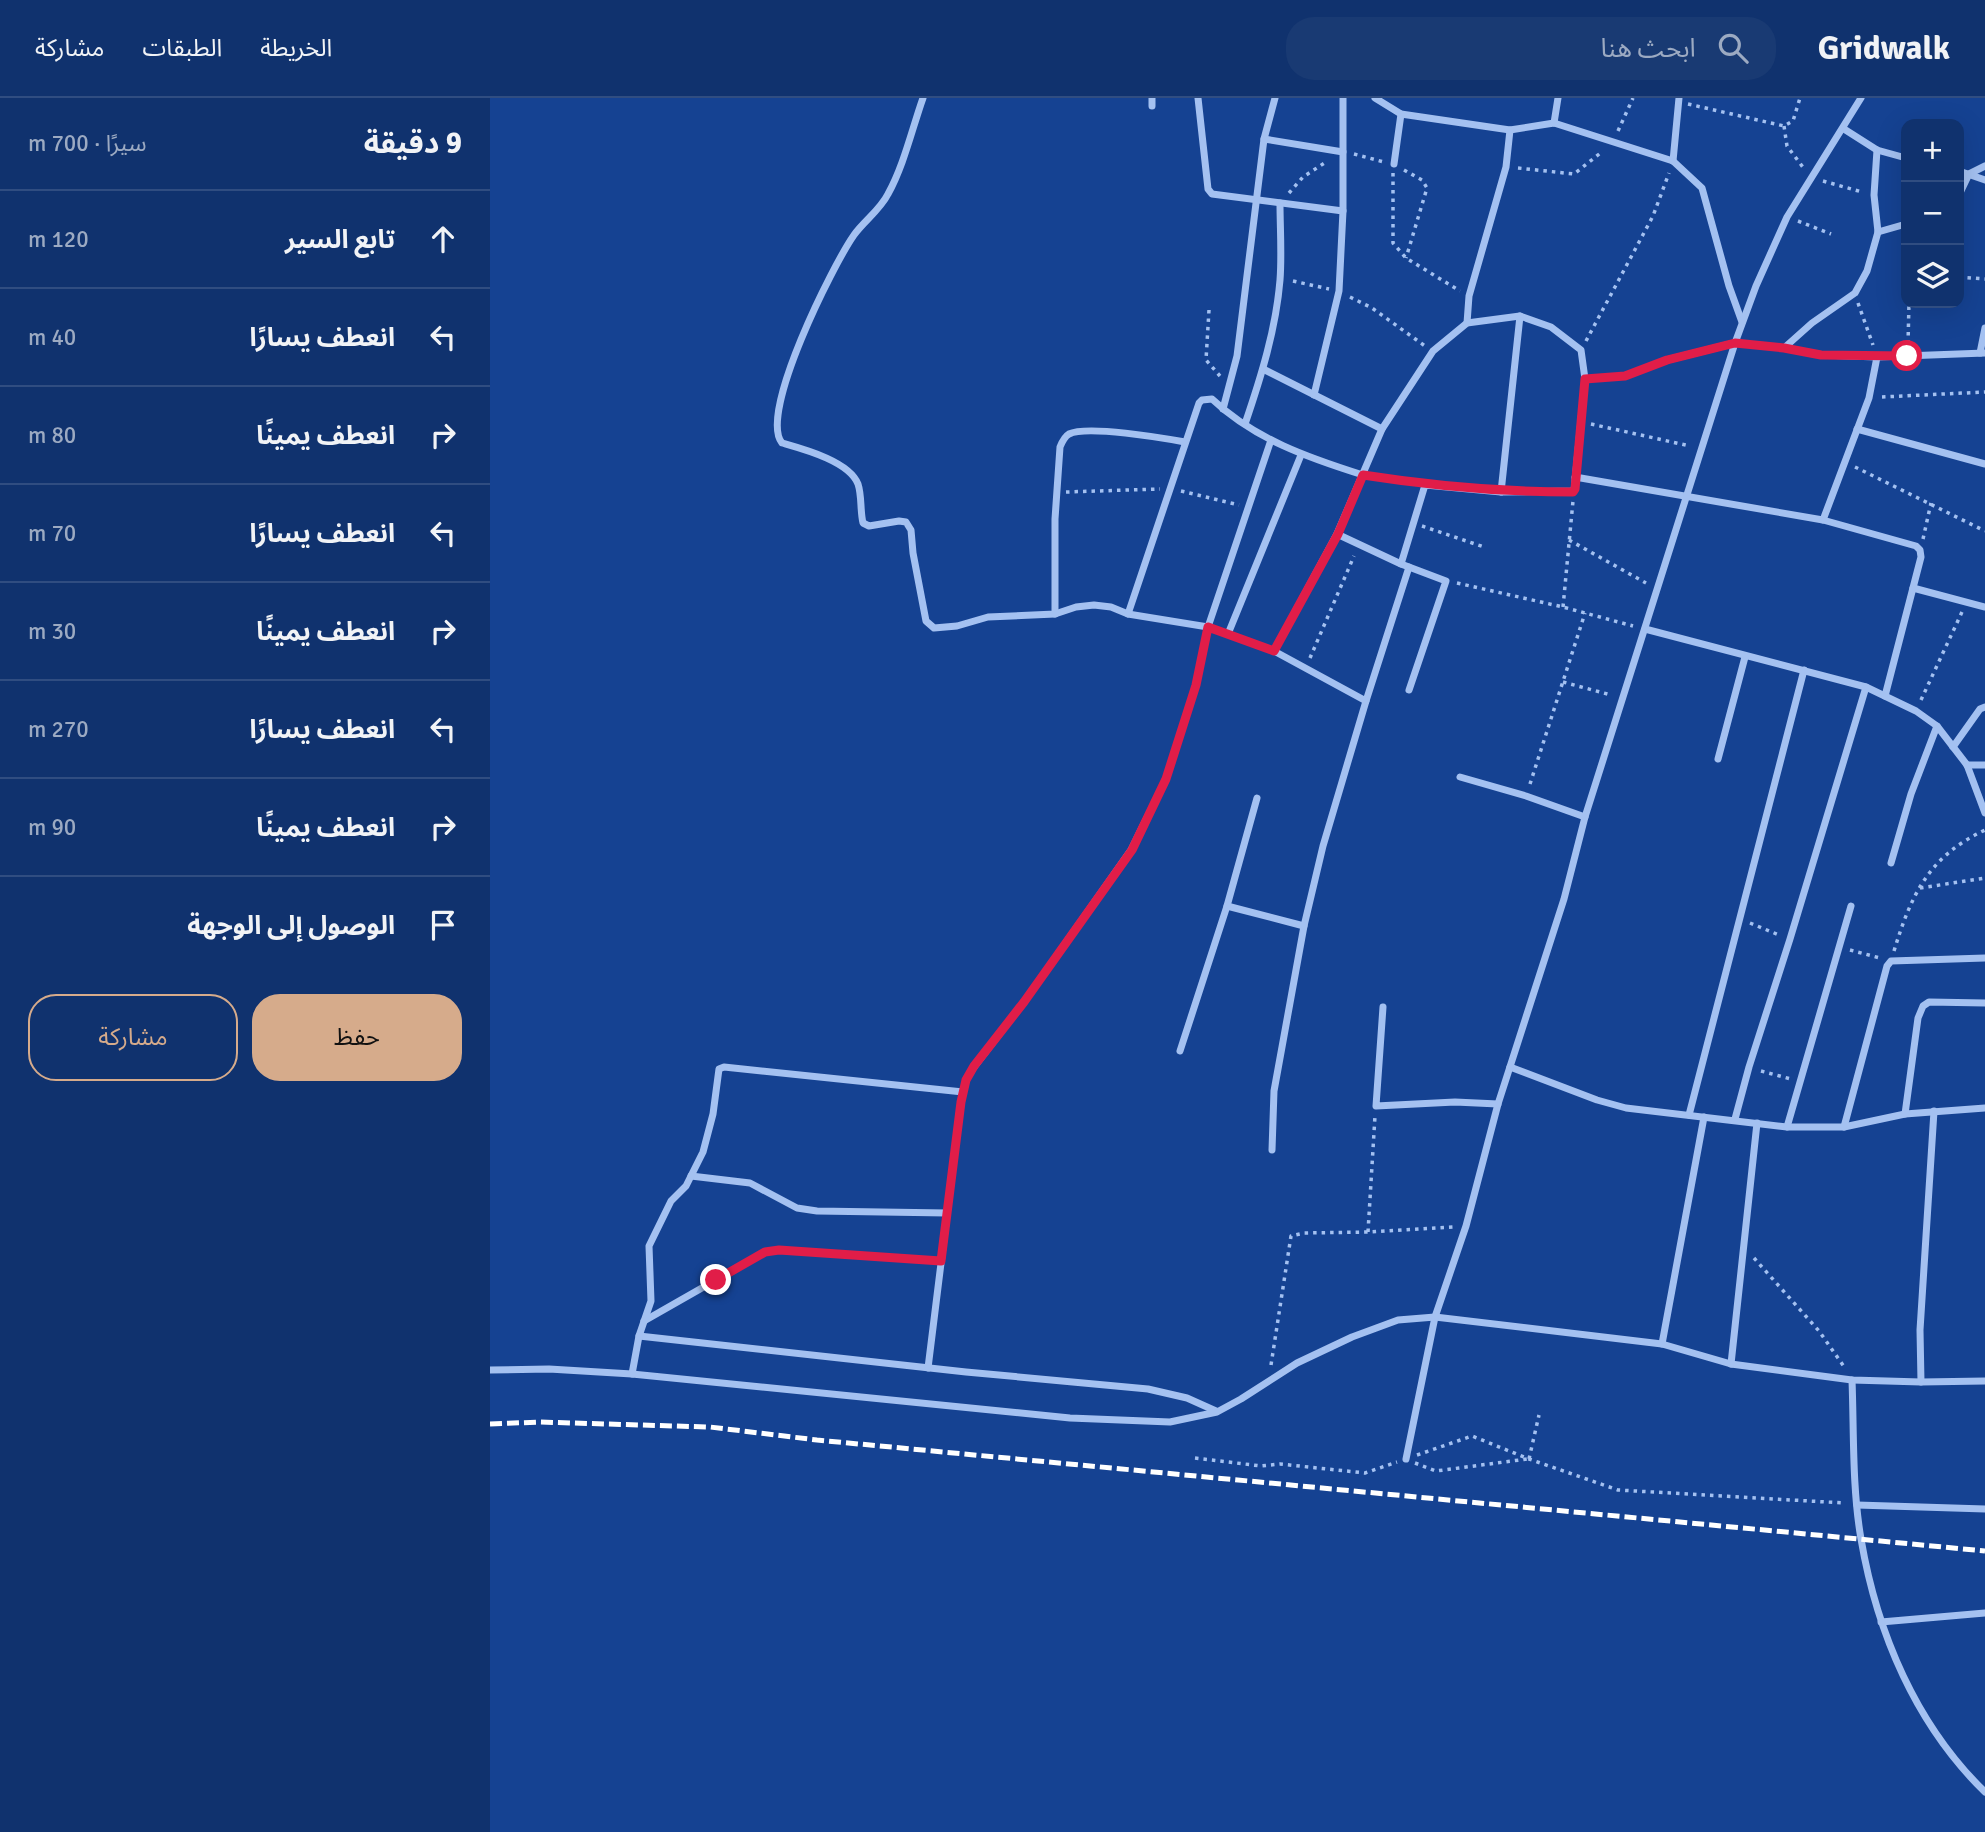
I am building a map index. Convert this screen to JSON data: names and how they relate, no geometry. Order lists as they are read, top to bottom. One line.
{"page":{"header":"Gridwalk","search":"ابحث هنا","nav":["الخريطة","الطبقات","مشاركة"],"heading":["9 دقيقة","سيرًا · 700 m"],"map_buttons":["+","−"],"list":[["تابع السير","120 m"],["انعطف يسارًا","40 m"],["انعطف يمينًا","80 m"],["انعطف يسارًا","70 m"],["انعطف يمينًا","30 m"],["انعطف يسارًا","270 m"],["انعطف يمينًا","90 m"],"الوصول إلى الوجهة"],"buttons":["حفظ","مشاركة"]}}
